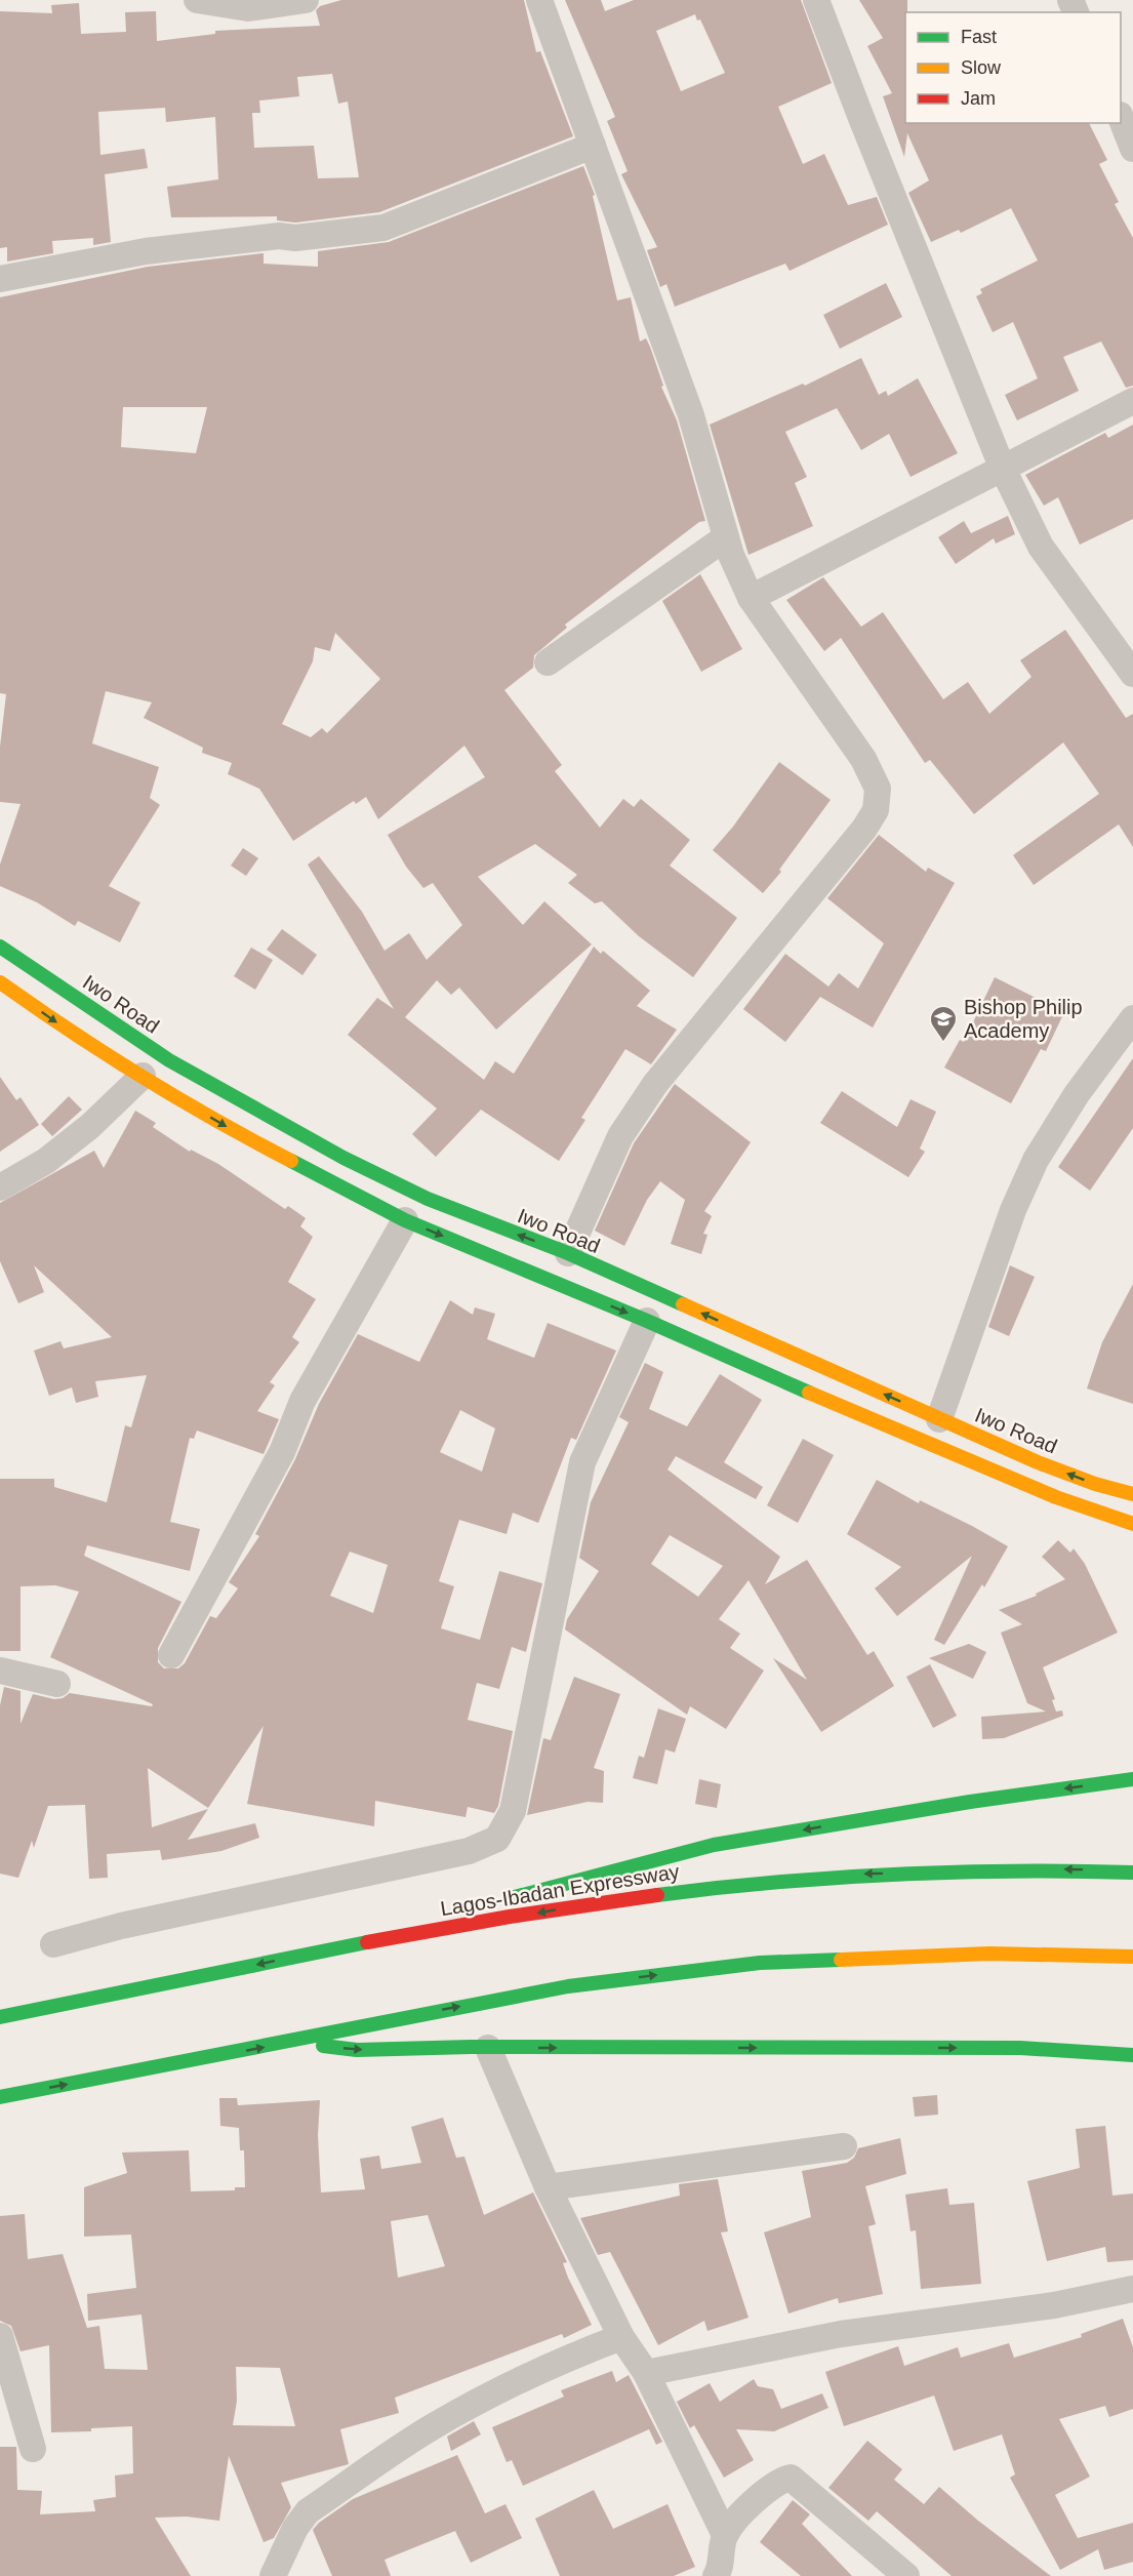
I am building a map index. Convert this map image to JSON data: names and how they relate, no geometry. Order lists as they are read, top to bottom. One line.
{"streets":{"main road":["Iwo Road","Lagos-Ibadan Expressway"]},"places":{"school or university":["Bishop Philip Academy"]},"legend":["Fast","Slow","Jam"]}
